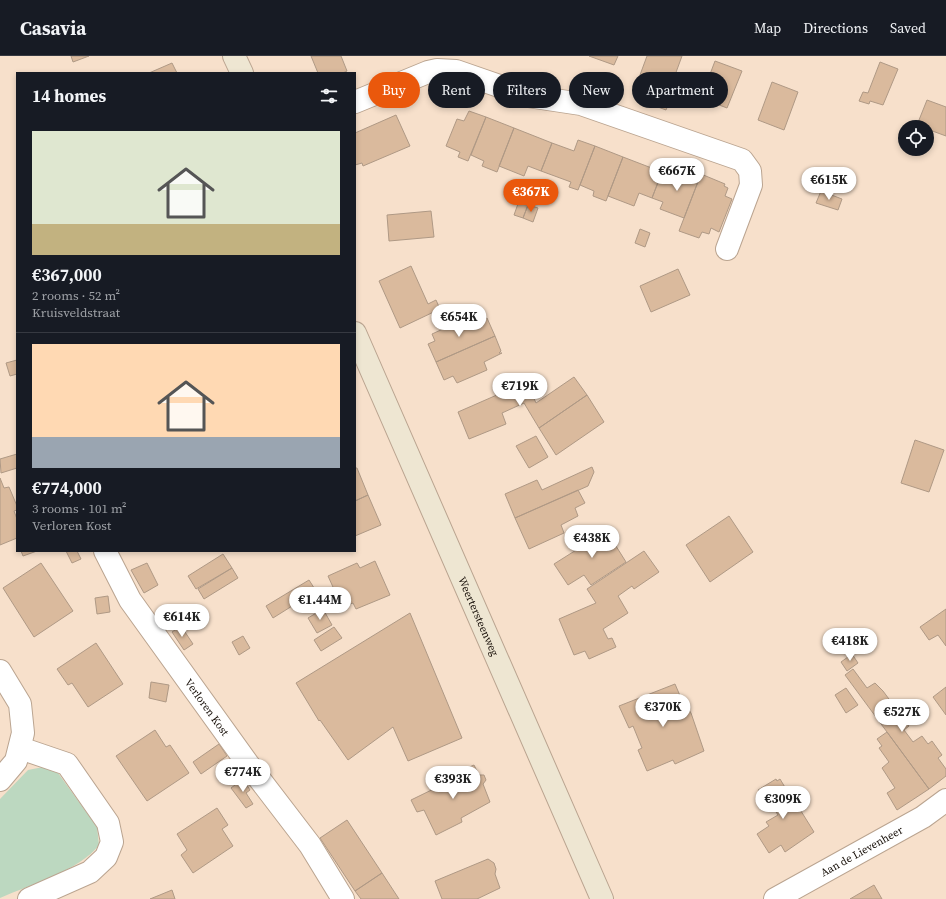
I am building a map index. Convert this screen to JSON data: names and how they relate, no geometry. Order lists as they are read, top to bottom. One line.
{"streets":{"main road":["Weertersteenweg"],"street":["Verloren Kost","Aan de Lievenheer"]},"page":{"header":"Casavia","nav":["Map","Directions","Saved"],"chip":["Buy","Rent","Filters","New","Apartment"],"heading":"14 homes","list":[{"name":"€367,000","note":"2 rooms · 52 m² · Kruisveldstraat"},{"name":"€774,000","note":"3 rooms · 101 m² · Verloren Kost"}],"price":["€667K","€615K","€367K","€654K","€719K","€438K","€1.44M","€614K","€418K","€370K","€527K","€774K","€393K","€309K"]}}
